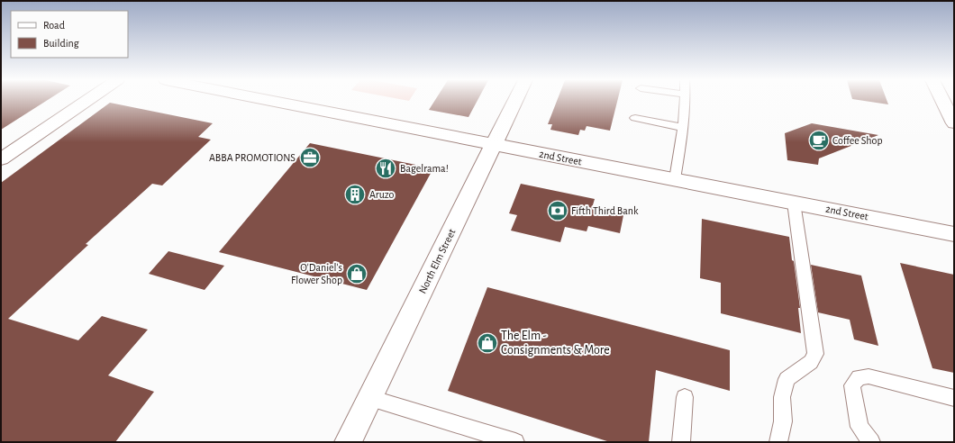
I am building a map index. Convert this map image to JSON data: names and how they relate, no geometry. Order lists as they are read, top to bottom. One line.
{"streets":{"street":["2nd Street","North Elm Street"]},"crossings":[["2nd Street","North Elm Street"]],"places":{"cafe":["Coffee Shop"],"office":["ABBA PROMOTIONS"],"restaurant":["Bagelrama!"],"building":["Aruzo"],"bank":["Fifth Third Bank"],"shop":["O'Daniel's Flower Shop","The Elm - Consignments & More"]},"legend":["Road","Building"]}
